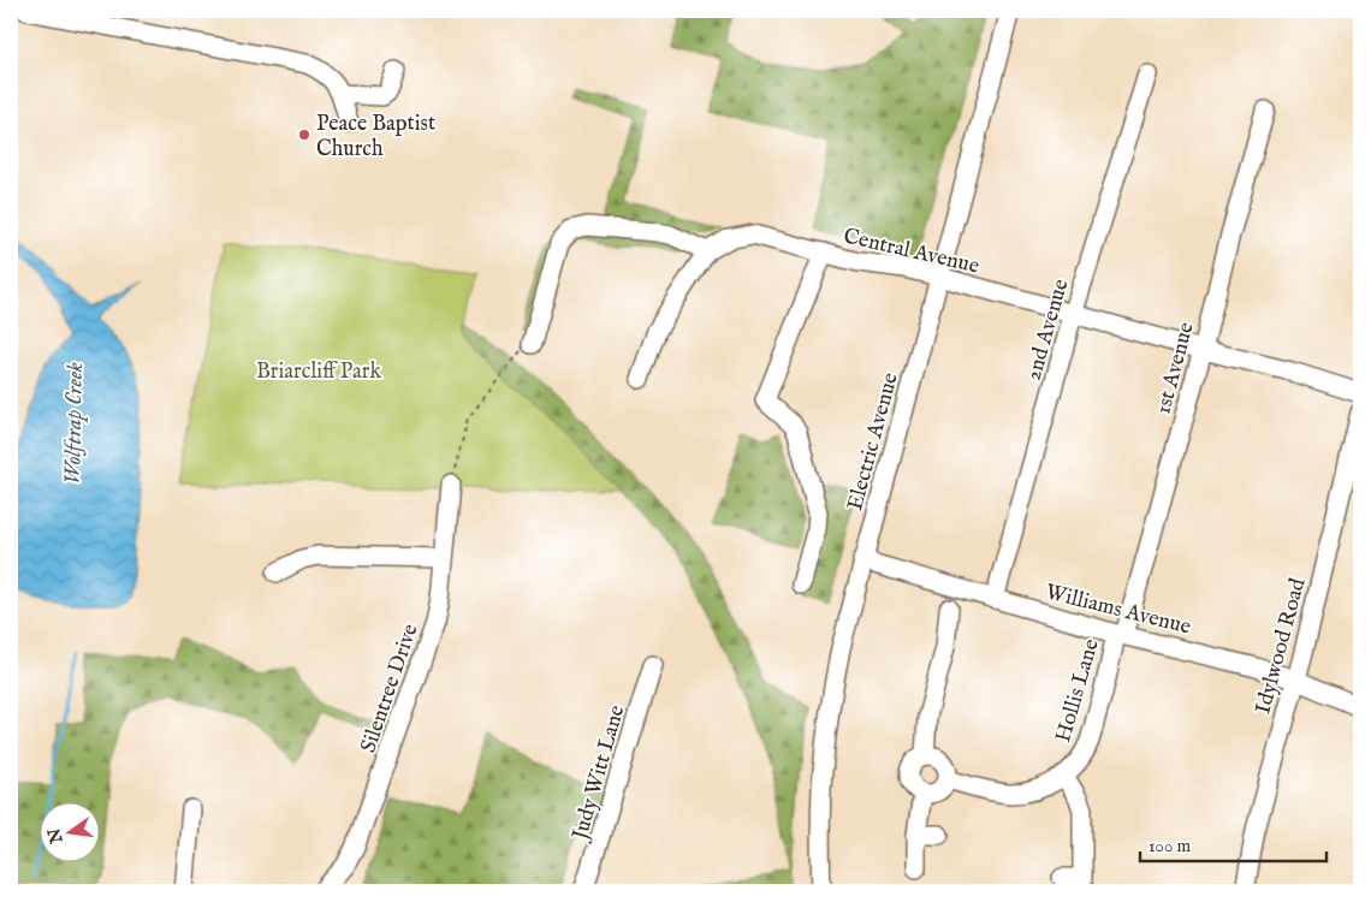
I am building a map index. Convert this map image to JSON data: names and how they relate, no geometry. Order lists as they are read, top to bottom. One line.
{"streets":{"street":["Central Avenue","2nd Avenue","1st Avenue","Electric Avenue","Williams Avenue","Idylwood Road","Silentree Drive","Hollis Lane","Judy Witt Lane"]},"crossings":[["Central Avenue","2nd Avenue"],["Central Avenue","1st Avenue"],["Central Avenue","Electric Avenue"],["2nd Avenue","Williams Avenue"],["1st Avenue","Williams Avenue"],["1st Avenue","Hollis Lane"],["Electric Avenue","Williams Avenue"],["Williams Avenue","Idylwood Road"],["Williams Avenue","Hollis Lane"]],"water":["Wolftrap Creek"],"parks":["Briarcliff Park"],"places":["Peace Baptist Church"],"scale_bar":"100 m","north":"left"}
